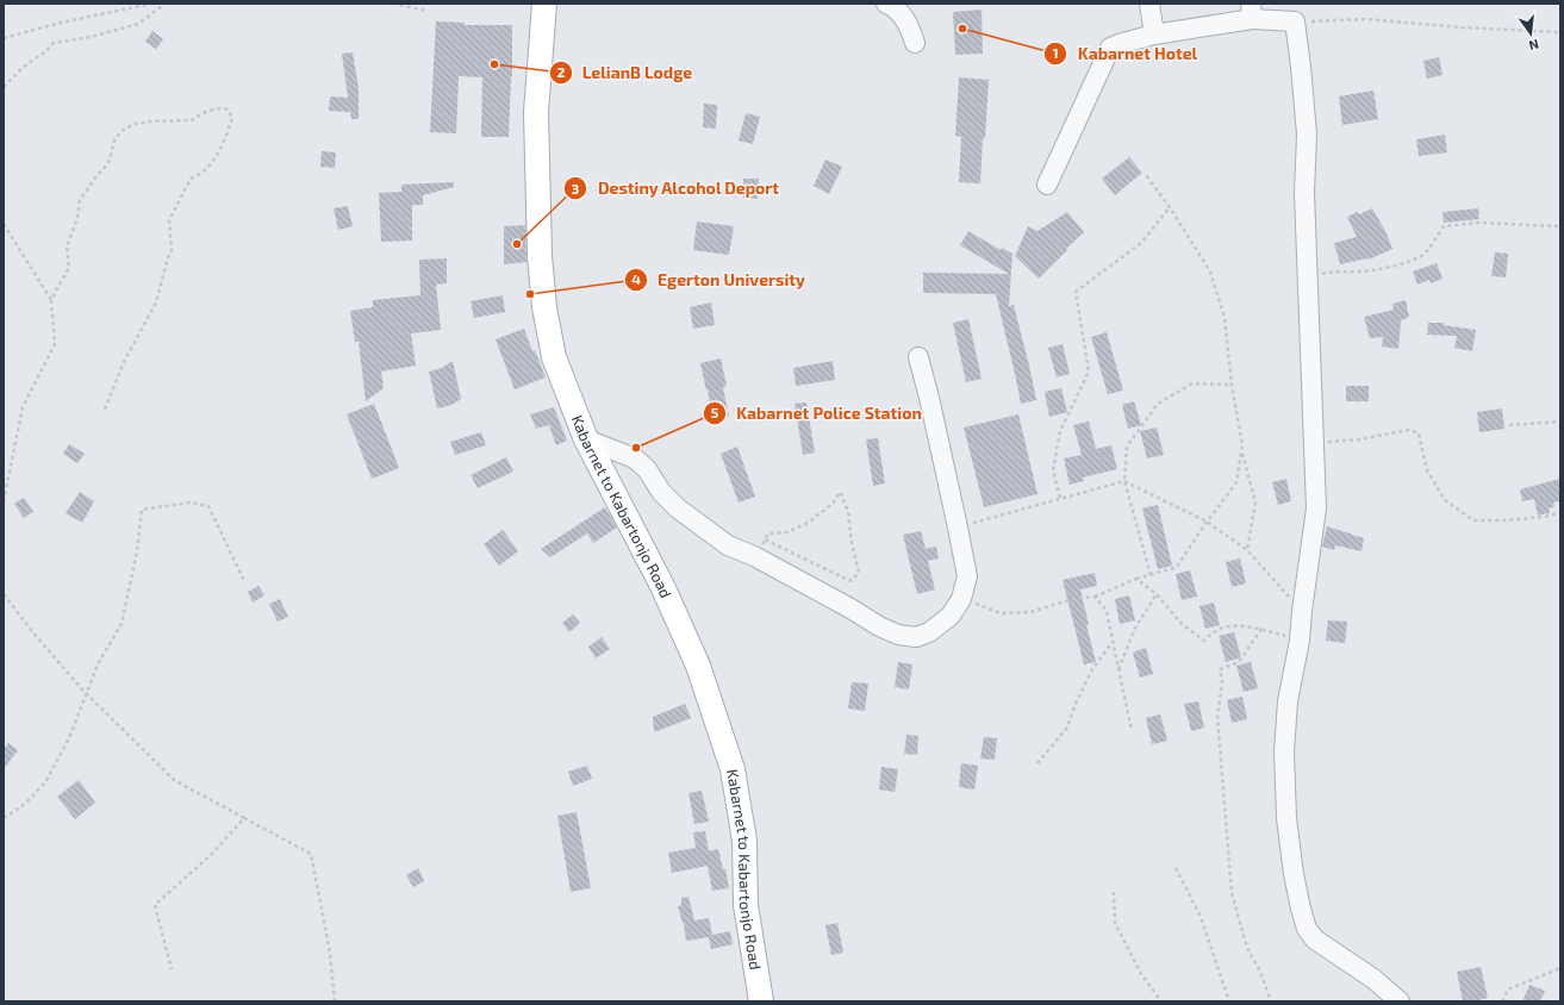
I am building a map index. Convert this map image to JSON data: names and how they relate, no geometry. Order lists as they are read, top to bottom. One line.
{"streets":{"main road":["Kabarnet to Kabartonjo Road"]},"places":["Kabarnet Hotel","LelianB Lodge","Destiny Alcohol Deport","Egerton University","Kabarnet Police Station"],"north":"bottom"}
